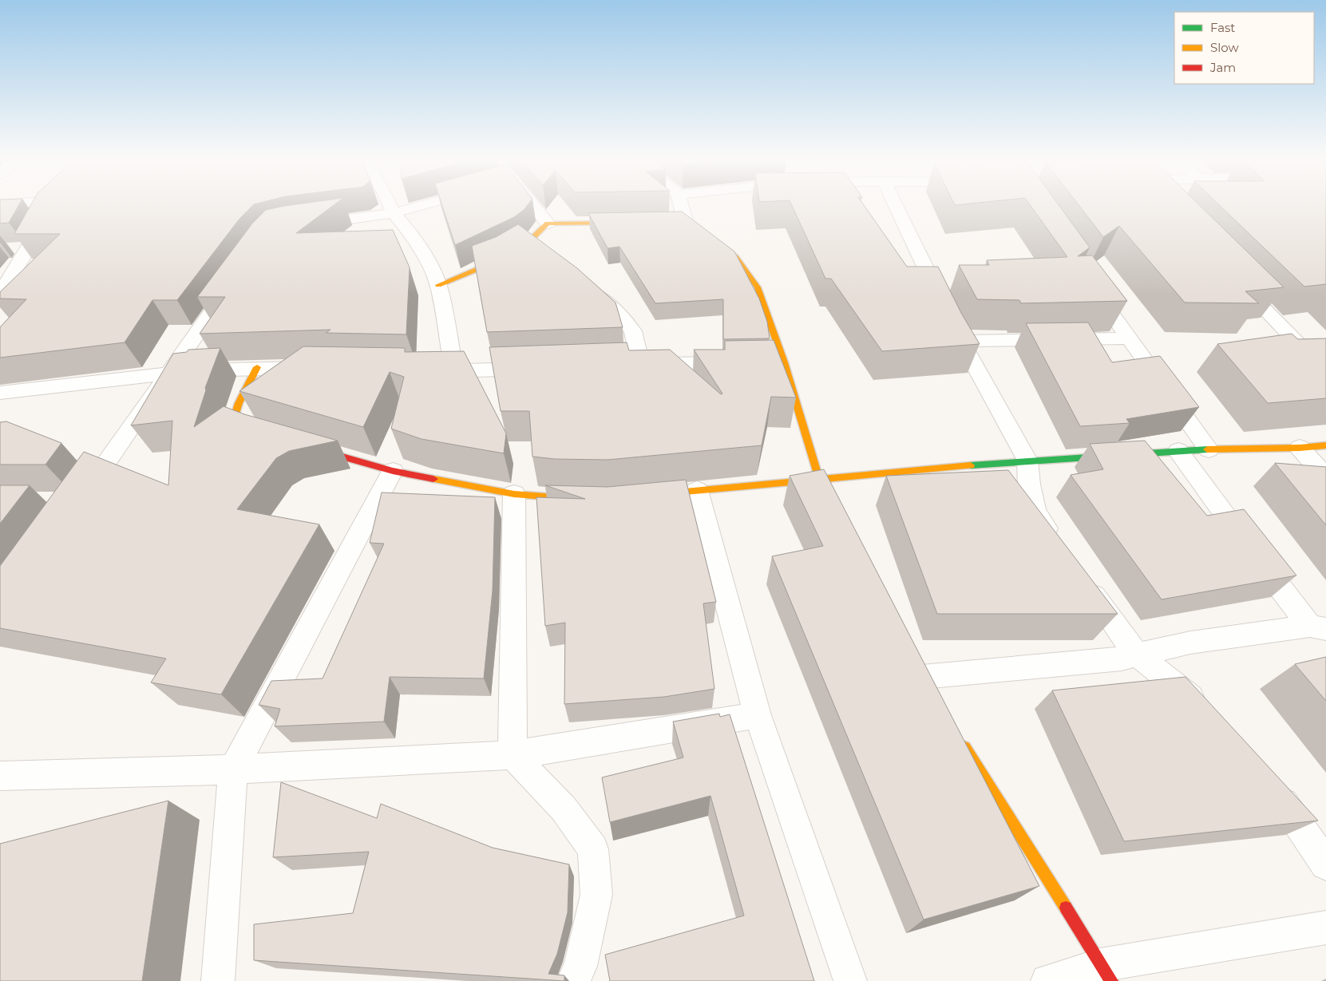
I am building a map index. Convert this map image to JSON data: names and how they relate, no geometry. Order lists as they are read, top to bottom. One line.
{"legend":["Fast","Slow","Jam"]}
